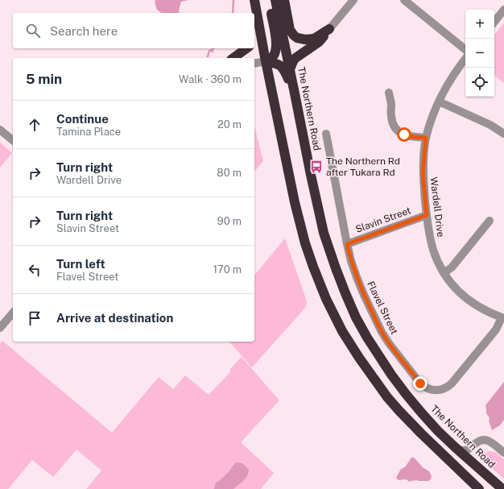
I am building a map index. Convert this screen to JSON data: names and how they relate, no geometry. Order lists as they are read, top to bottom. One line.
{"streets":{"highway":["The Northern Road"],"street":["Wardell Drive","Slavin Street","Flavel Street"]},"crossings":[["Wardell Drive","Slavin Street"],["Wardell Drive","Flavel Street"],["Slavin Street","Flavel Street"]],"places":{"bus stop":["The Northern Rd after Tukara Rd"]},"page":{"map_buttons":["+","−"],"search":"Search here","heading":["5 min","Walk · 360 m"],"list":[["Continue","Tamina Place","20 m"],["Turn right","Wardell Drive","80 m"],["Turn right","Slavin Street","90 m"],["Turn left","Flavel Street","170 m"],"Arrive at destination"]}}
